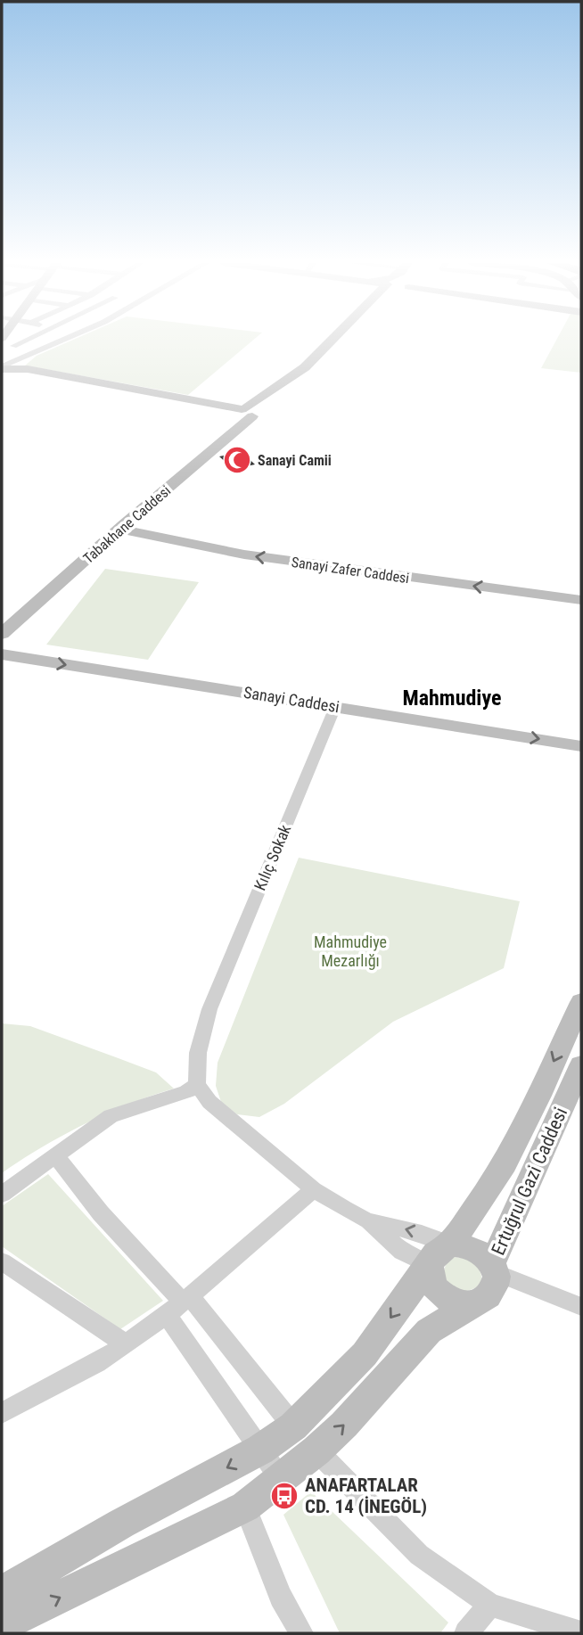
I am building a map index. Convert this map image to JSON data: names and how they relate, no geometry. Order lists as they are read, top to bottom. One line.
{"streets":{"street":["Tabakhane Caddesi","Sanayi Zafer Caddesi","Sanayi Caddesi","Kılıç Sokak","Ertuğrul Gazi Caddesi"]},"crossings":[["Tabakhane Caddesi","Sanayi Zafer Caddesi"],["Sanayi Caddesi","Kılıç Sokak"]],"one_way":["Sanayi Zafer Caddesi","Sanayi Caddesi"],"districts":["Mahmudiye"],"parks":["Mahmudiye Mezarlığı"],"places":{"mosque":["Sanayi Camii"],"bus stop":["ANAFARTALAR CD. 14 (İNEGÖL)"]}}
